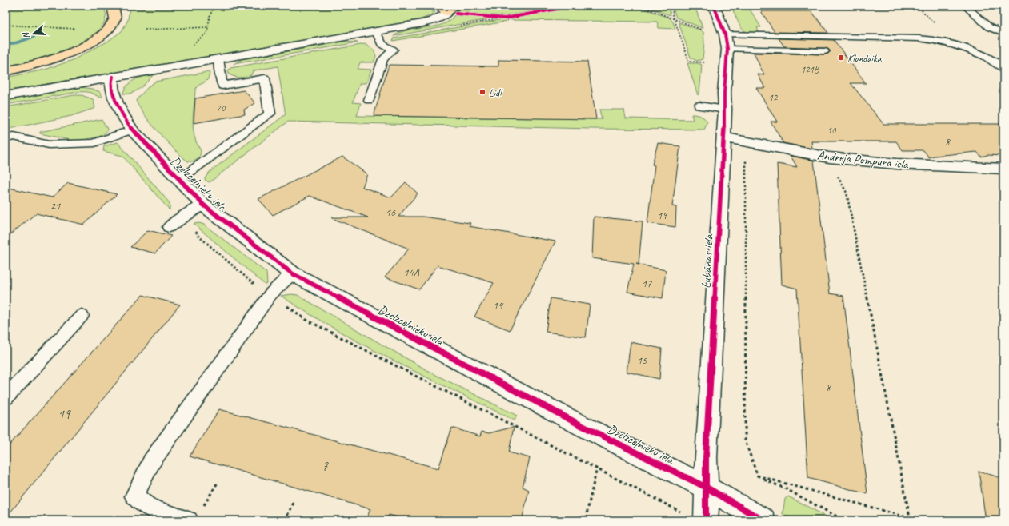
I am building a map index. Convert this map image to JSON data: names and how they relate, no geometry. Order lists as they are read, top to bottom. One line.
{"streets":{"street":["Andreja Pumpura iela","Dzelzceļnieku iela","Lubānas iela"]},"crossings":[["Andreja Pumpura iela","Lubānas iela"],["Dzelzceļnieku iela","Lubānas iela"]],"places":["Klondaika","Lidl"],"house_numbers":["121B","12","20","10","8","21","16","19","14A","17","14","15","8","19","7"],"north":"left"}
